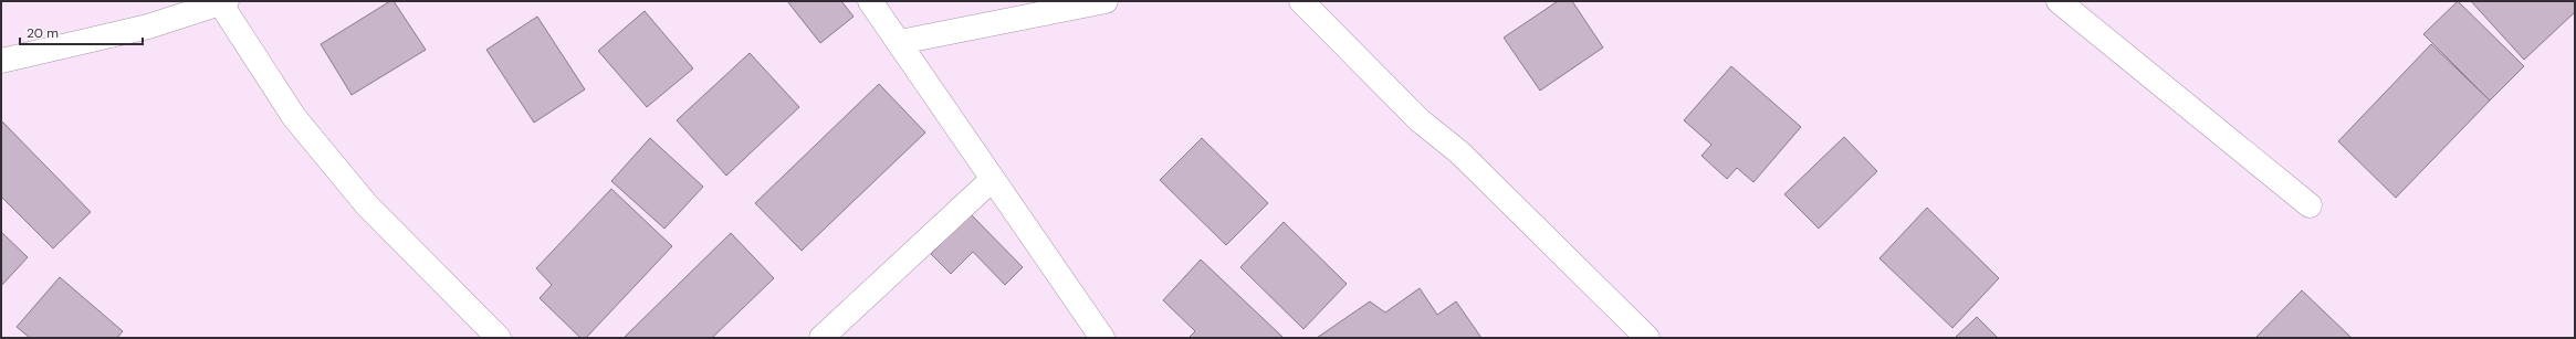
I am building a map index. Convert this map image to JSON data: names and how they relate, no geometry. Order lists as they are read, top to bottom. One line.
{"scale_bar":"20 m"}
